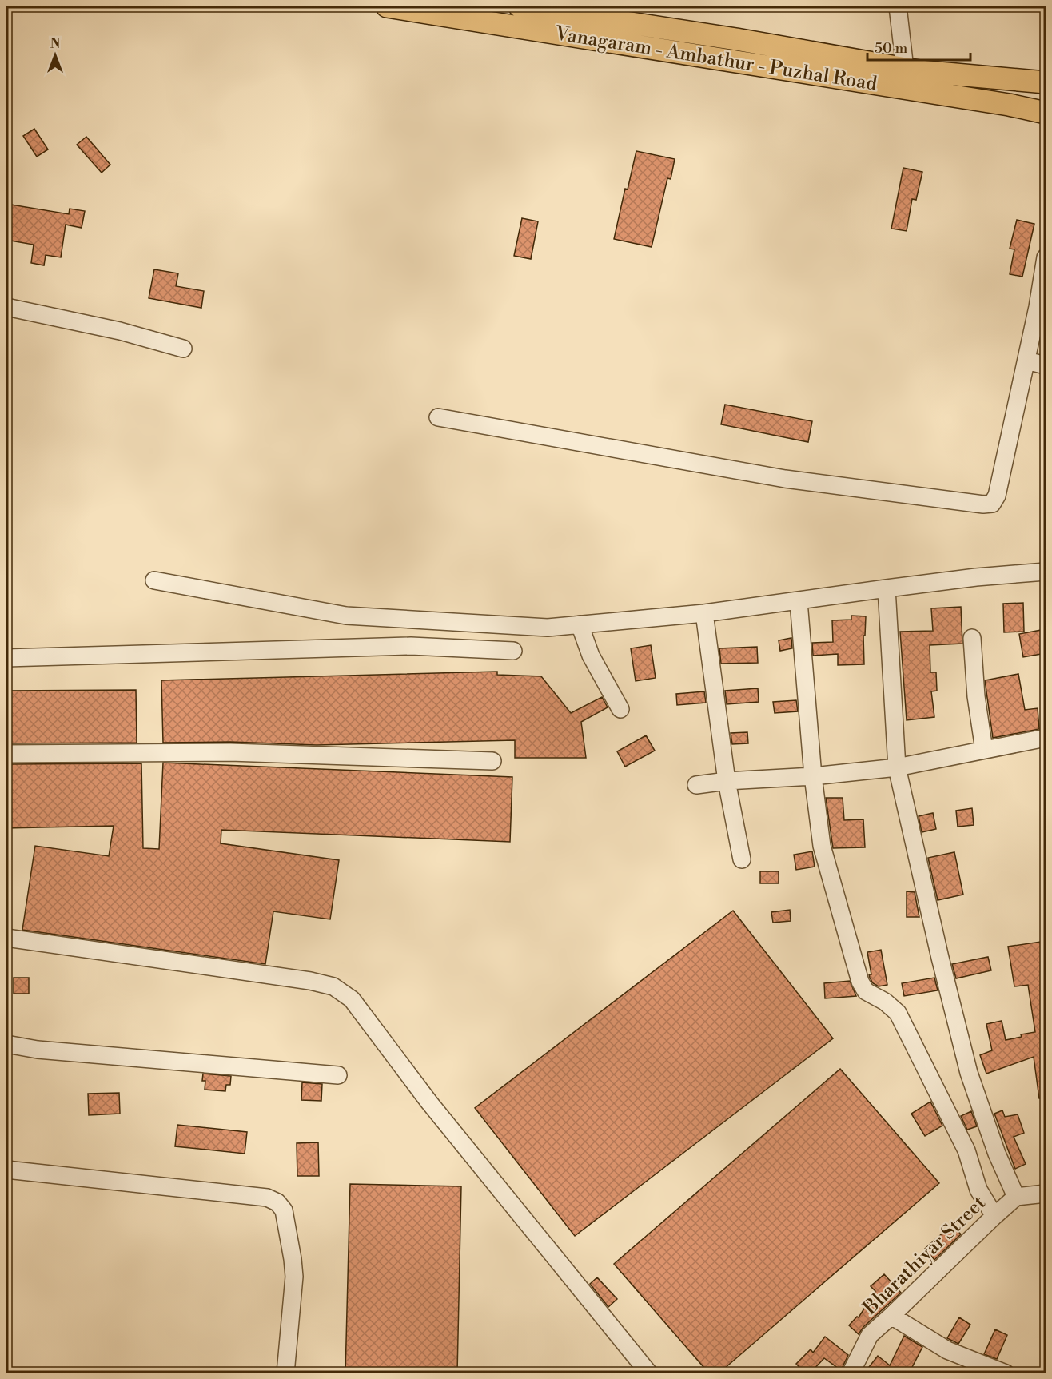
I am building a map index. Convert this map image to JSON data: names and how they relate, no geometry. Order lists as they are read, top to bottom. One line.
{"streets":{"main road":["Vanagaram - Ambathur - Puzhal Road"],"street":["Bharathiyar Street"]},"scale_bar":"50 m","north":"top"}
